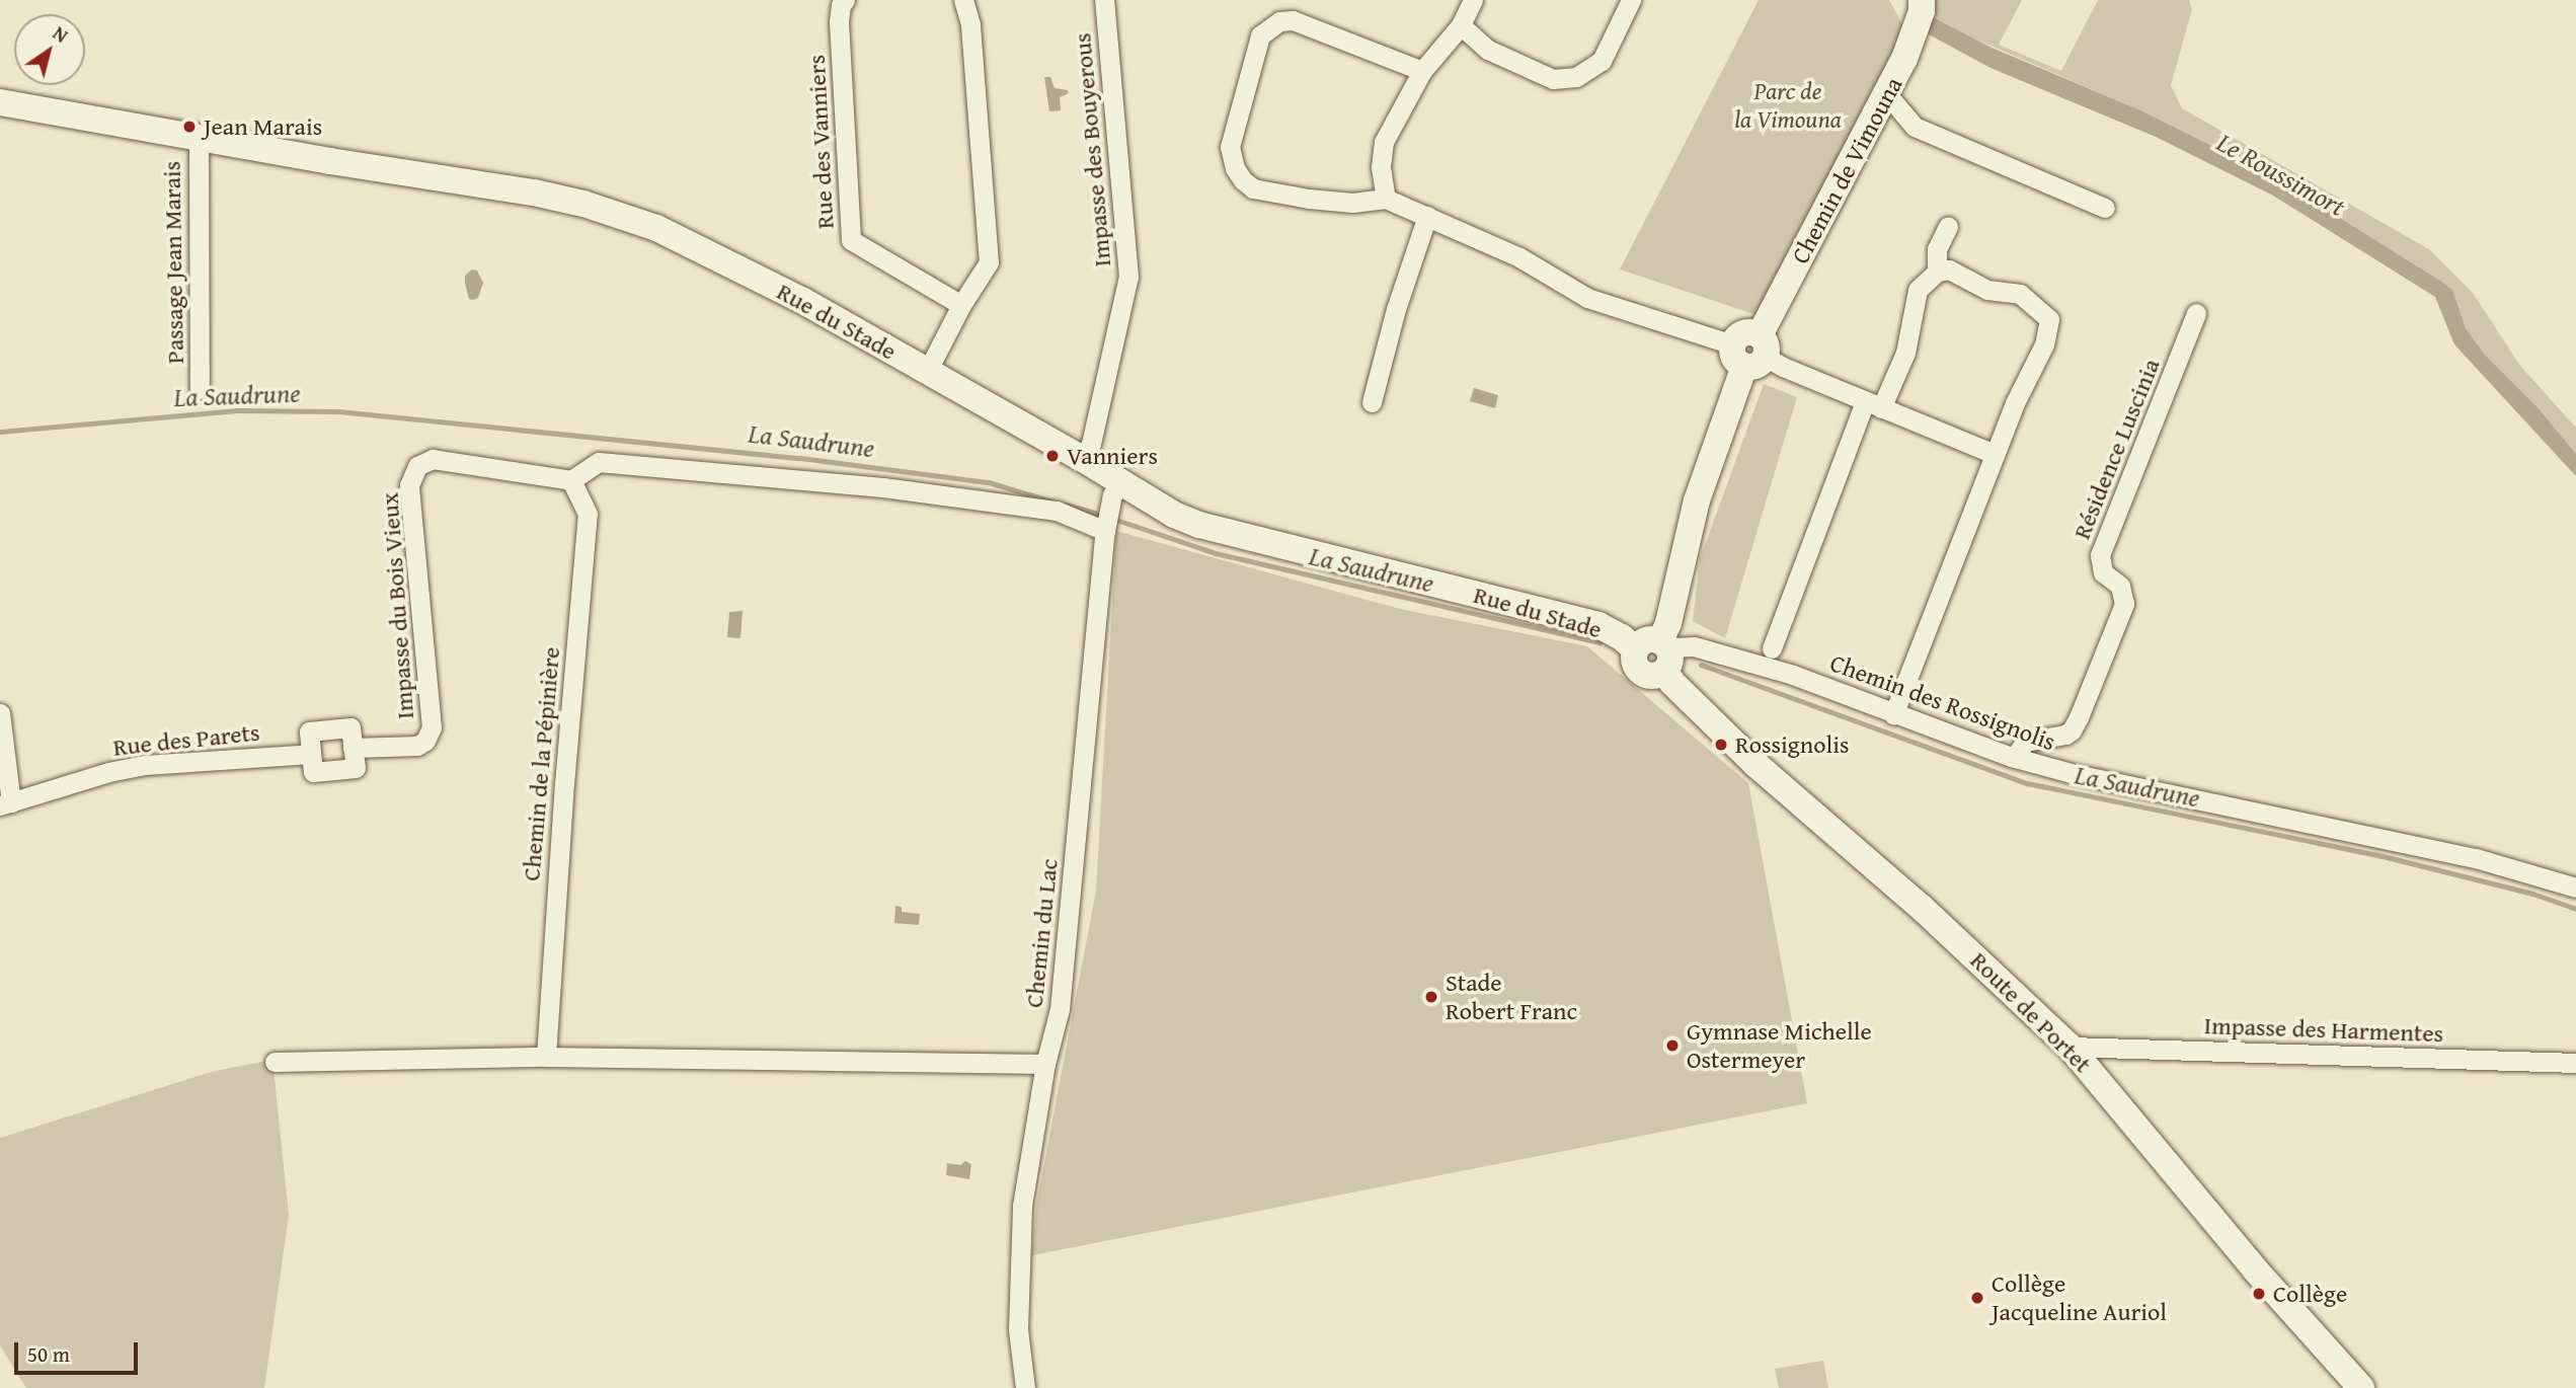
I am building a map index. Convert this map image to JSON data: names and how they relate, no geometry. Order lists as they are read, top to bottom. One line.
{"streets":{"street":["Rue des Vanniers","Impasse des Bouyerous","Chemin de Vimouna","Passage Jean Marais","Rue du Stade","Résidence Luscinia","Impasse du Bois Vieux","Chemin des Rossignolis","Rue des Parets","Chemin de la Pépinière","Chemin du Lac","Route de Portet","Impasse des Harmentes"]},"crossings":[["Impasse des Bouyerous","Rue du Stade"],["Chemin de Vimouna","Rue du Stade"],["Chemin de Vimouna","Chemin des Rossignolis"],["Chemin de Vimouna","Route de Portet"],["Passage Jean Marais","Rue du Stade"],["Rue du Stade","Chemin des Rossignolis"],["Rue du Stade","Chemin du Lac"],["Rue du Stade","Route de Portet"],["Résidence Luscinia","Chemin des Rossignolis"],["Impasse du Bois Vieux","Rue des Parets"],["Impasse du Bois Vieux","Chemin de la Pépinière"],["Chemin des Rossignolis","Route de Portet"],["Route de Portet","Impasse des Harmentes"]],"water":["Le Roussimort","La Saudrune"],"parks":["Parc de la Vimouna"],"places":["Jean Marais","Vanniers","Rossignolis","Stade Robert Franc","Gymnase Michelle Ostermeyer","Collège","Collège Jacqueline Auriol"],"scale_bar":"50 m","north":"top right"}
